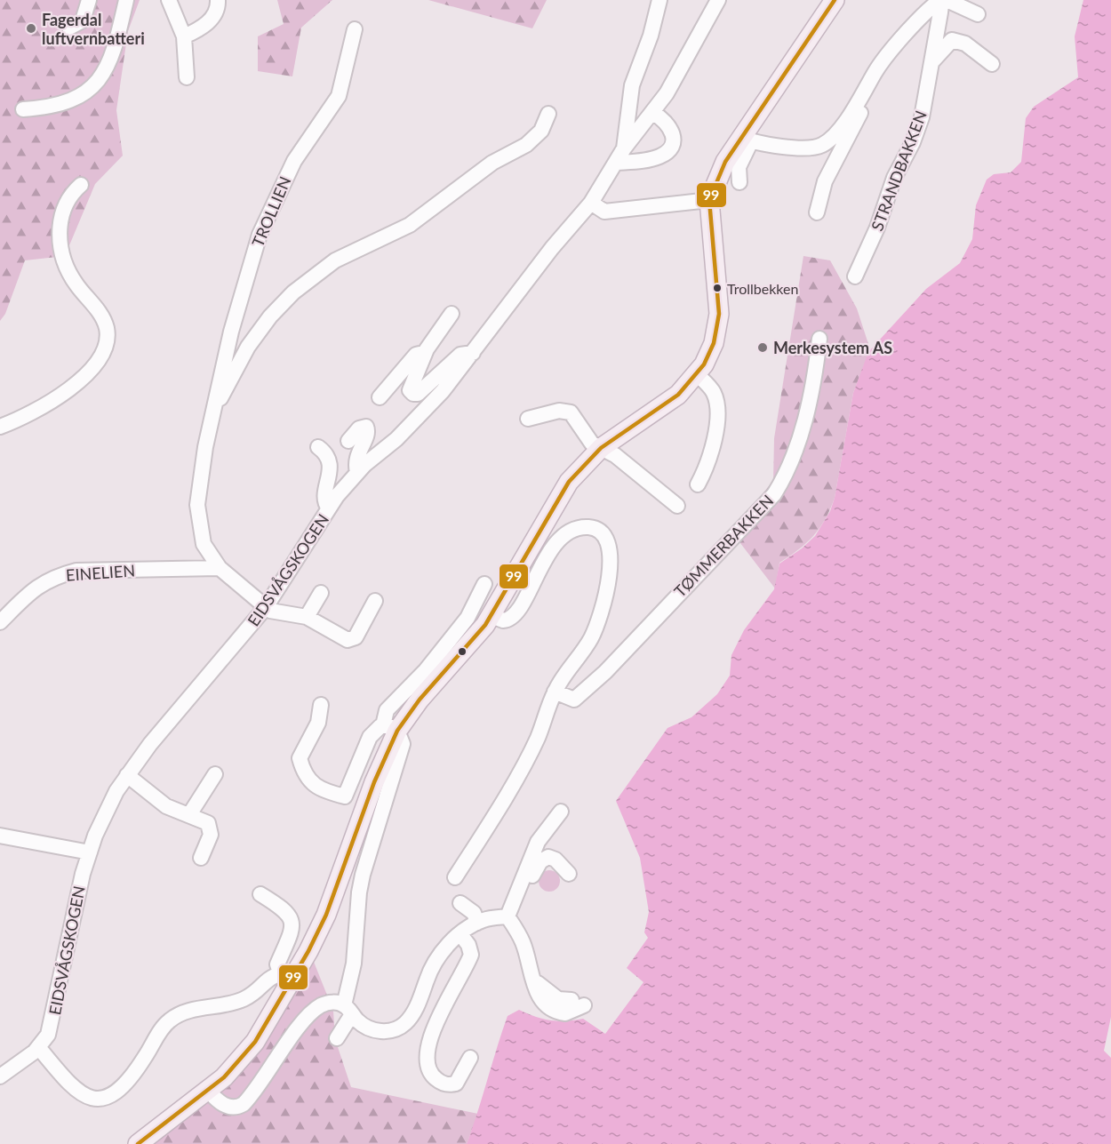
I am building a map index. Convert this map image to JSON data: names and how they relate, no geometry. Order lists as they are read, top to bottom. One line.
{"streets":{"street":["STRANDBAKKEN","TROLLIEN","TØMMERBAKKEN","EIDSVÅGSKOGEN","EINELIEN"]},"crossings":[["TROLLIEN","EIDSVÅGSKOGEN"],["TROLLIEN","EINELIEN"]],"places":["Fagerdal luftvernbatteri","Trollbekken","Merkesystem AS"],"lines":["transit line 99"]}
